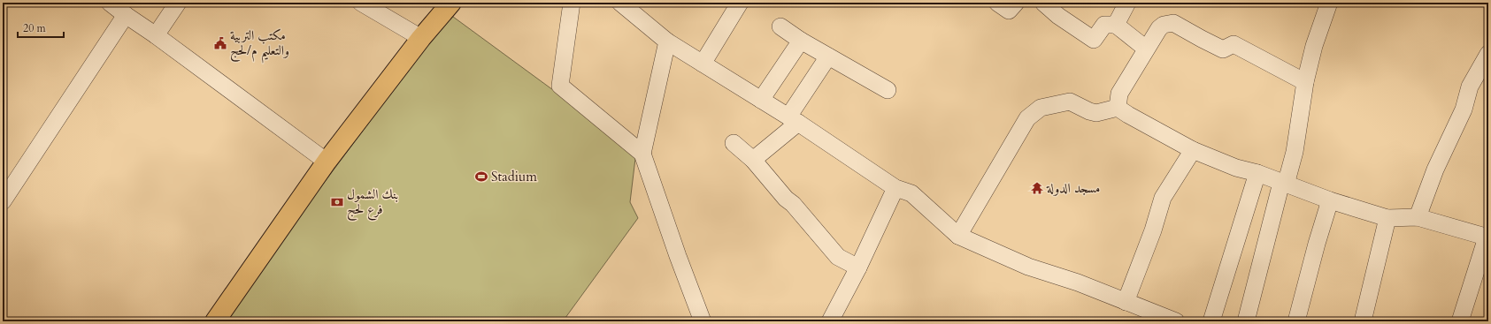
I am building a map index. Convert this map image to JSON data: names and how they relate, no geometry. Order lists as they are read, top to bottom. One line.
{"places":{"public building":["مكتب التربية والتعليم م/لحج"],"sports":["Stadium"],"temple":["مسجد الدولة"],"bank":["بنك الشمول فرع لحج"]},"scale_bar":"20 m"}
